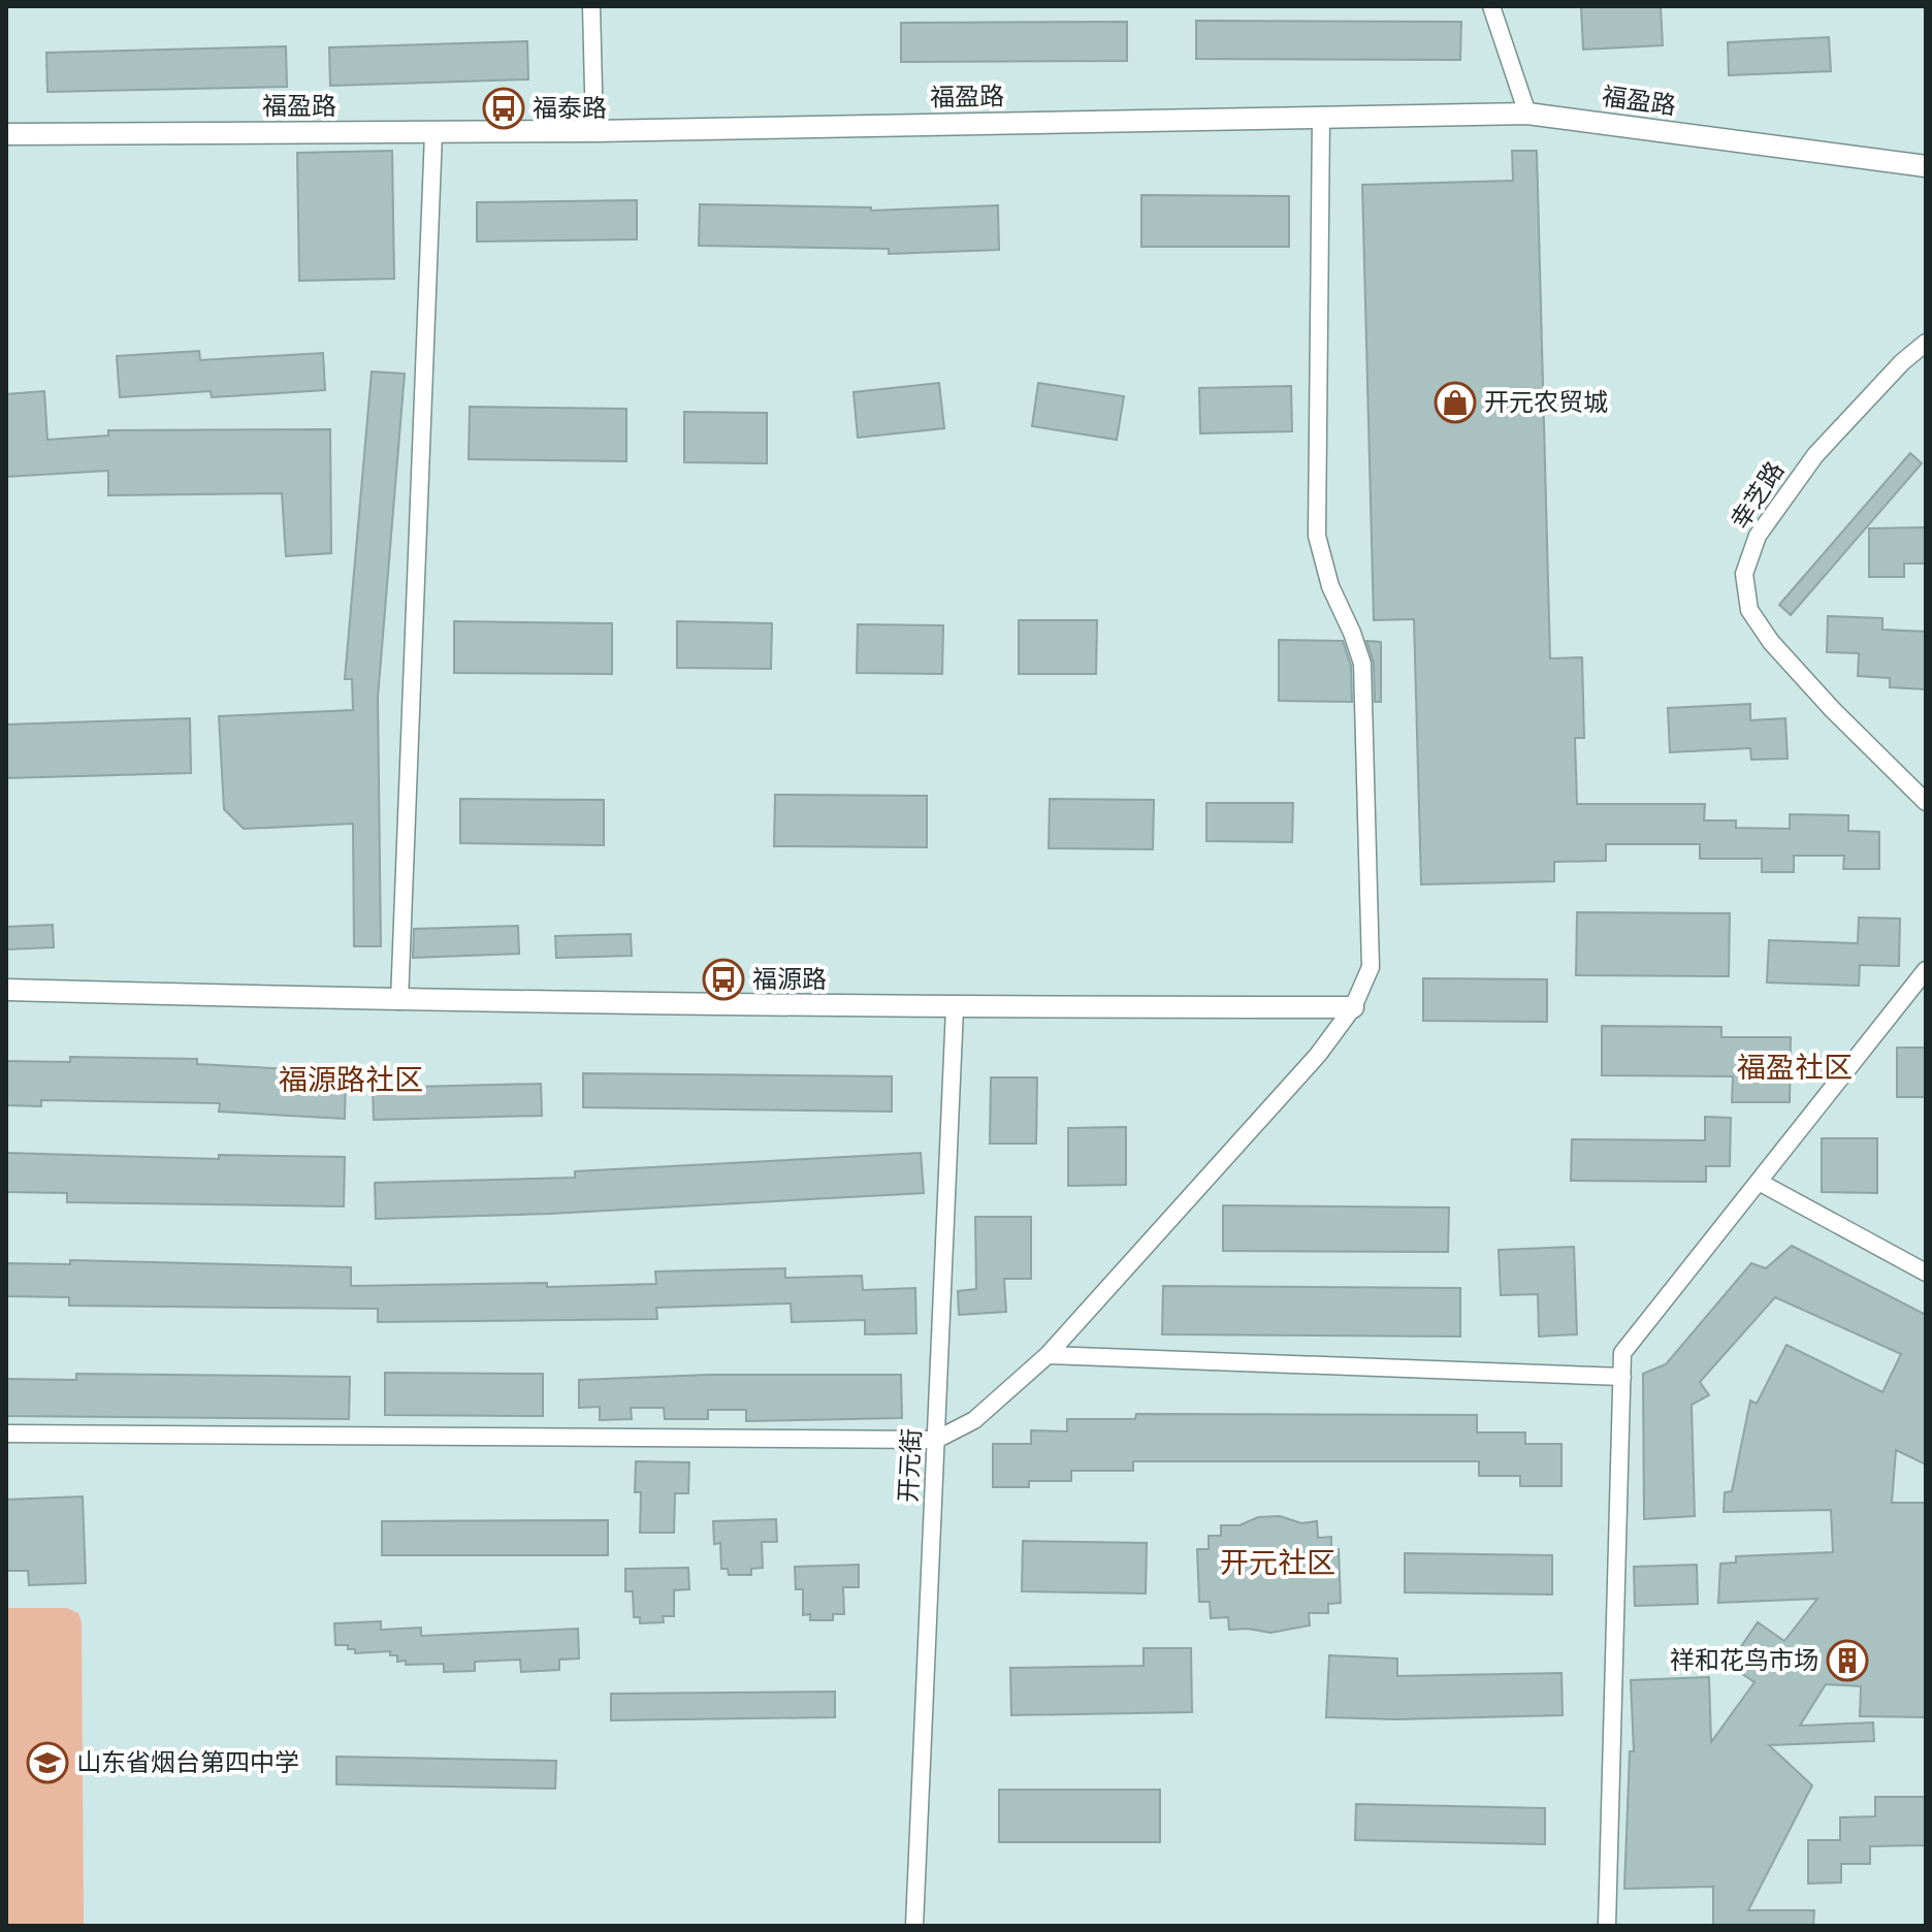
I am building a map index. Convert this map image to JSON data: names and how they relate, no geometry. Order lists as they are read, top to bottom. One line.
{"streets":{"street":["福盈路","幸芝路","开元街"]},"districts":["福盈社区","福源路社区","开元社区"],"places":{"bus stop":["福泰路","福源路"],"shop":["开元农贸城"],"building":["祥和花鸟市场"],"school or university":["山东省烟台第四中学"]}}
